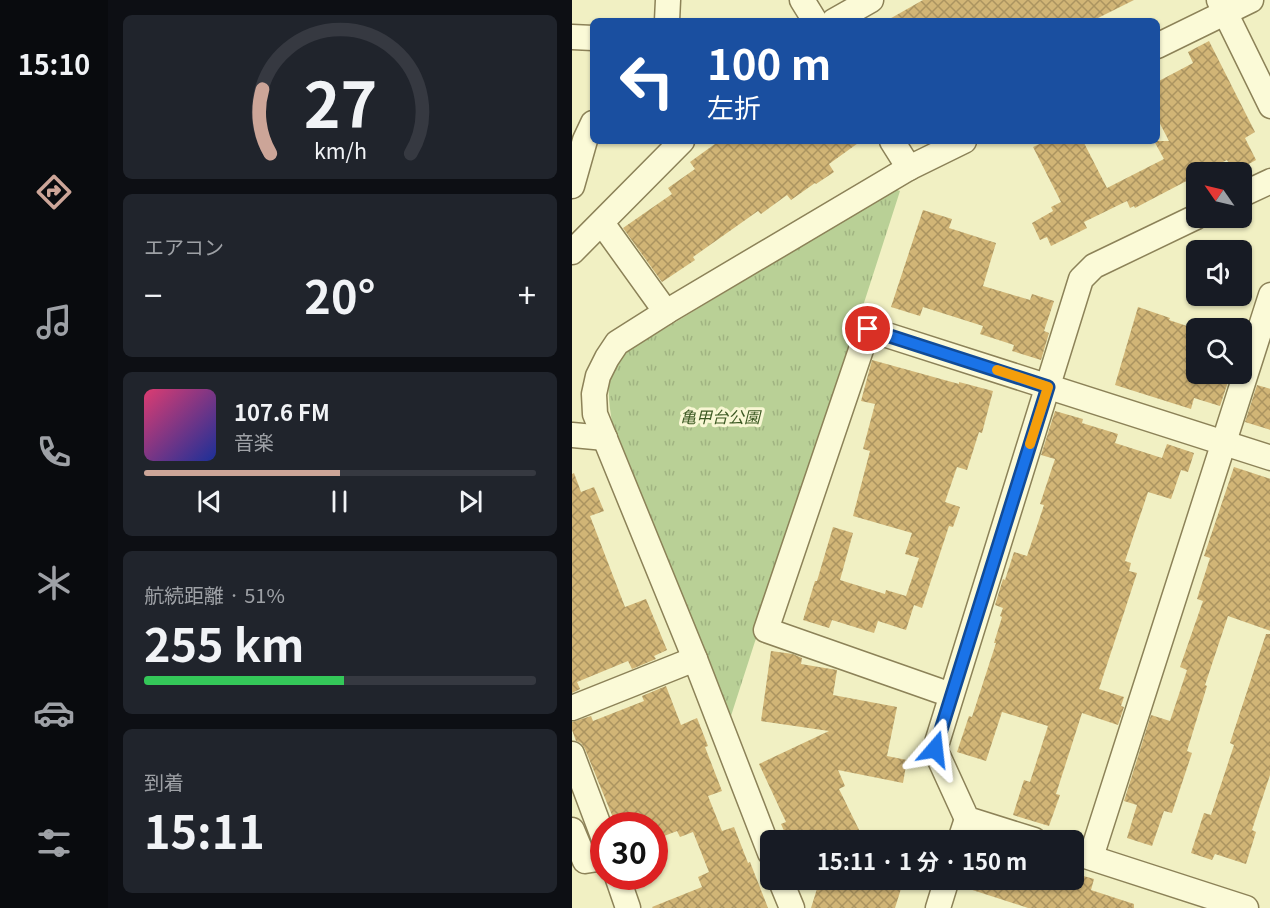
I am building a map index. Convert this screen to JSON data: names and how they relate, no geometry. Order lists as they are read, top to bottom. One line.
{"parks":["亀甲台公園"],"north":"top left","page":{"tabs":"15:10","turn":["100 m","左折"],"tile":["エアコン",["航続距離 · 51%","255 km"],["到着","15:11"]],"heat":["−","20°","+"],"song":["107.6 FM","音楽"],"limit":"30","trip":"15:11 · 1 分 · 150 m","gauge":["27","km/h"]}}
